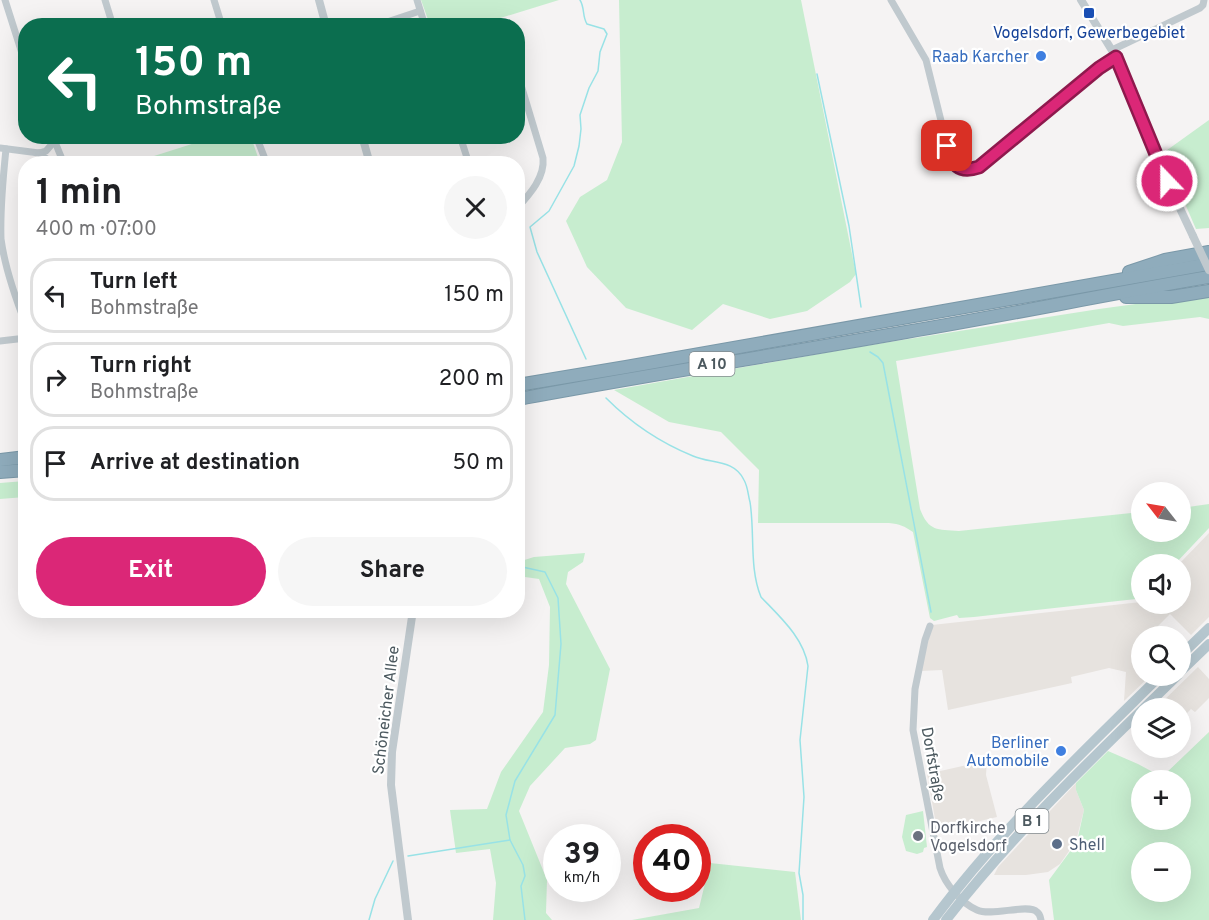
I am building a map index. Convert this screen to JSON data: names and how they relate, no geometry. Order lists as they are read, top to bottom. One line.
{"streets":{"highway":["A 10"],"main road":["B 1"],"street":["Schöneicher Allee","Dorfstraße"]},"crossings":[["Dorfstraße","B 1"]],"places":{"transit":["Vogelsdorf, Gewerbegebiet"],"other":["Raab Karcher","Berliner Automobile","Dorfkirche Vogelsdorf","Shell"]},"north":"top left","page":{"turn":["150 m","Bohmstraße"],"heading":["1 min","400 m · 07:00"],"list":[{"name":"Turn left","note":"Bohmstraße","value":"150 m"},{"name":"Turn right","note":"Bohmstraße","value":"200 m"},{"name":"Arrive at destination","value":"50 m"}],"map_buttons":["+","−"],"buttons":["Exit","Share"],"speed":"39 km/h","limit":"40"}}
